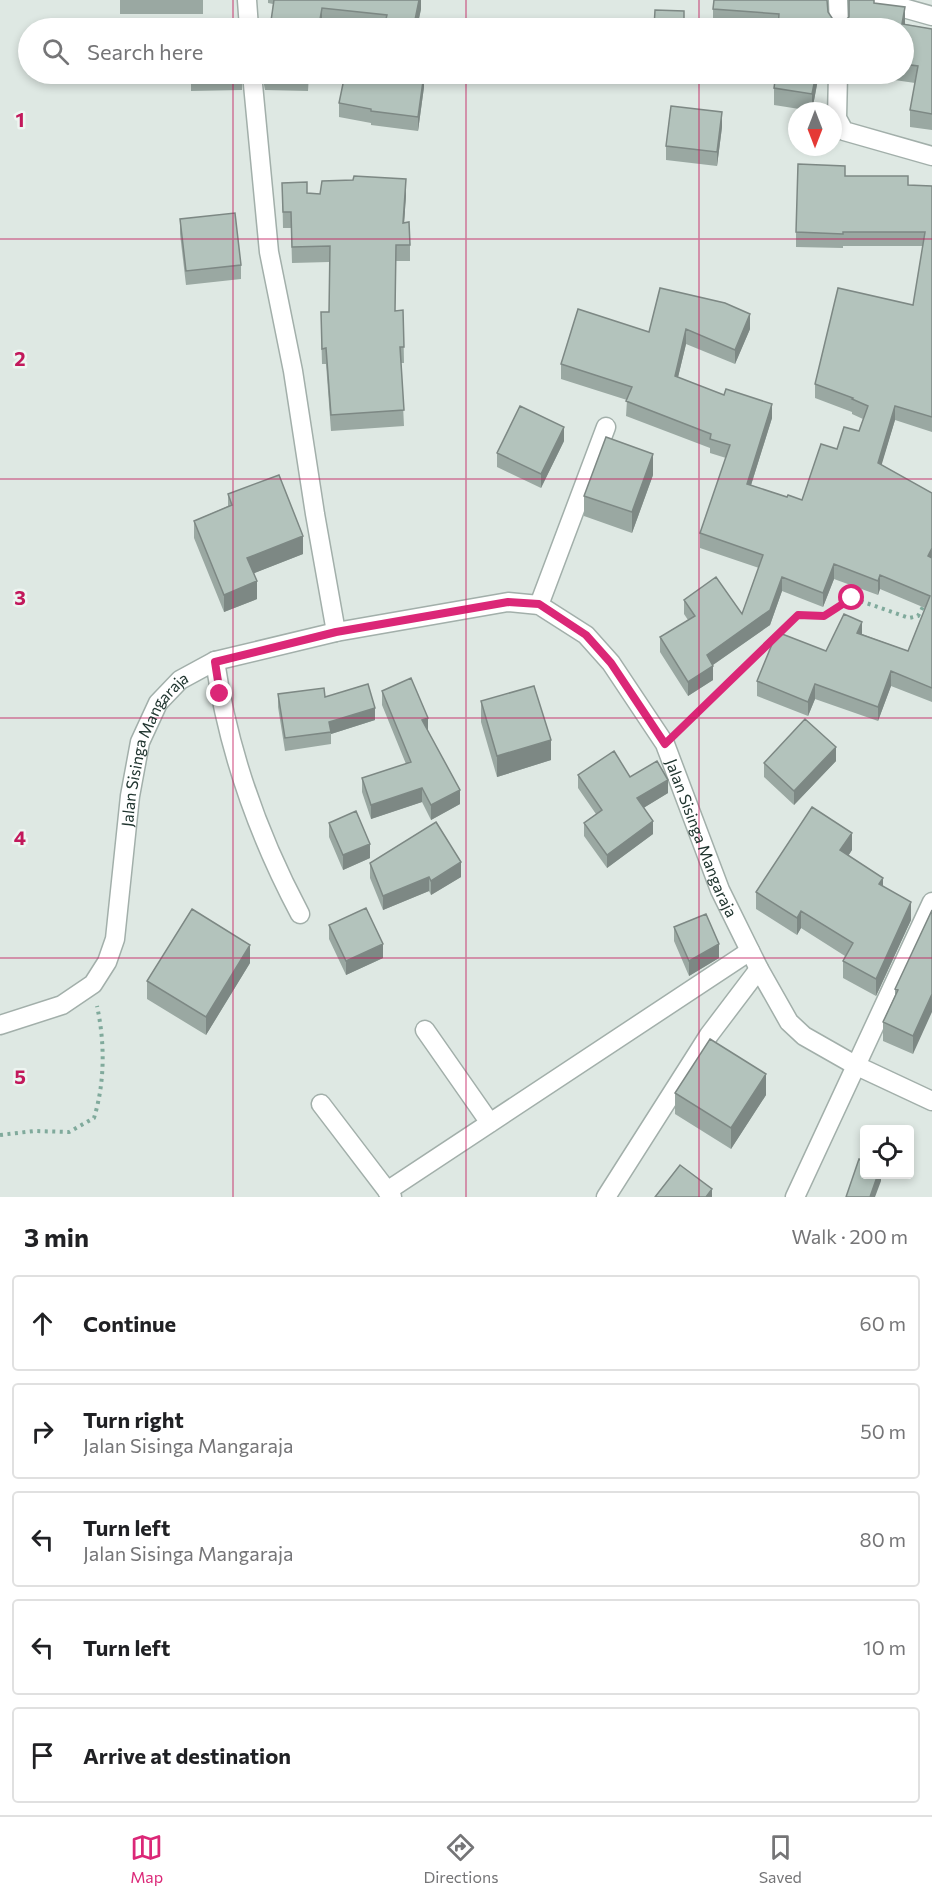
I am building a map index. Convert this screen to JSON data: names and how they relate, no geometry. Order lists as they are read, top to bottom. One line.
{"streets":{"street":["Jalan Sisinga Mangaraja"]},"north":"bottom","page":{"search":"Search here","heading":["3 min","Walk · 200 m"],"list":[["Continue","60 m"],["Turn right","Jalan Sisinga Mangaraja","50 m"],["Turn left","Jalan Sisinga Mangaraja","80 m"],["Turn left","10 m"],"Arrive at destination"],"nav":["Map","Directions","Saved"]},"grid":{"rows":["1","2","3","4","5"]}}
